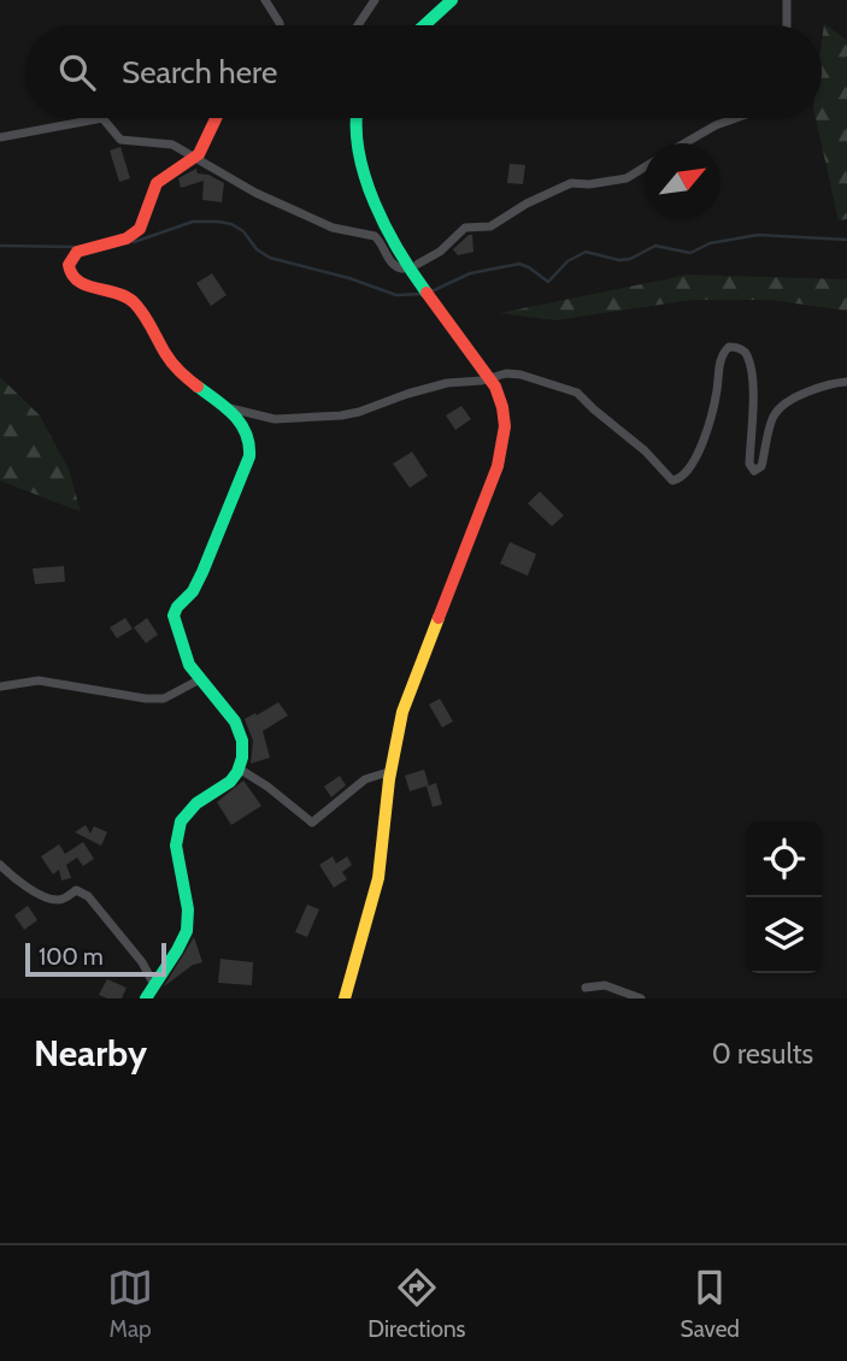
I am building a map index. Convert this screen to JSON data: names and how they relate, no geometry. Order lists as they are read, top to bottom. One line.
{"scale_bar":"100 m","north":"top right","page":{"search":"Search here","scale":"100 m","heading":["Nearby","0 results"],"nav":["Map","Directions","Saved"]}}
